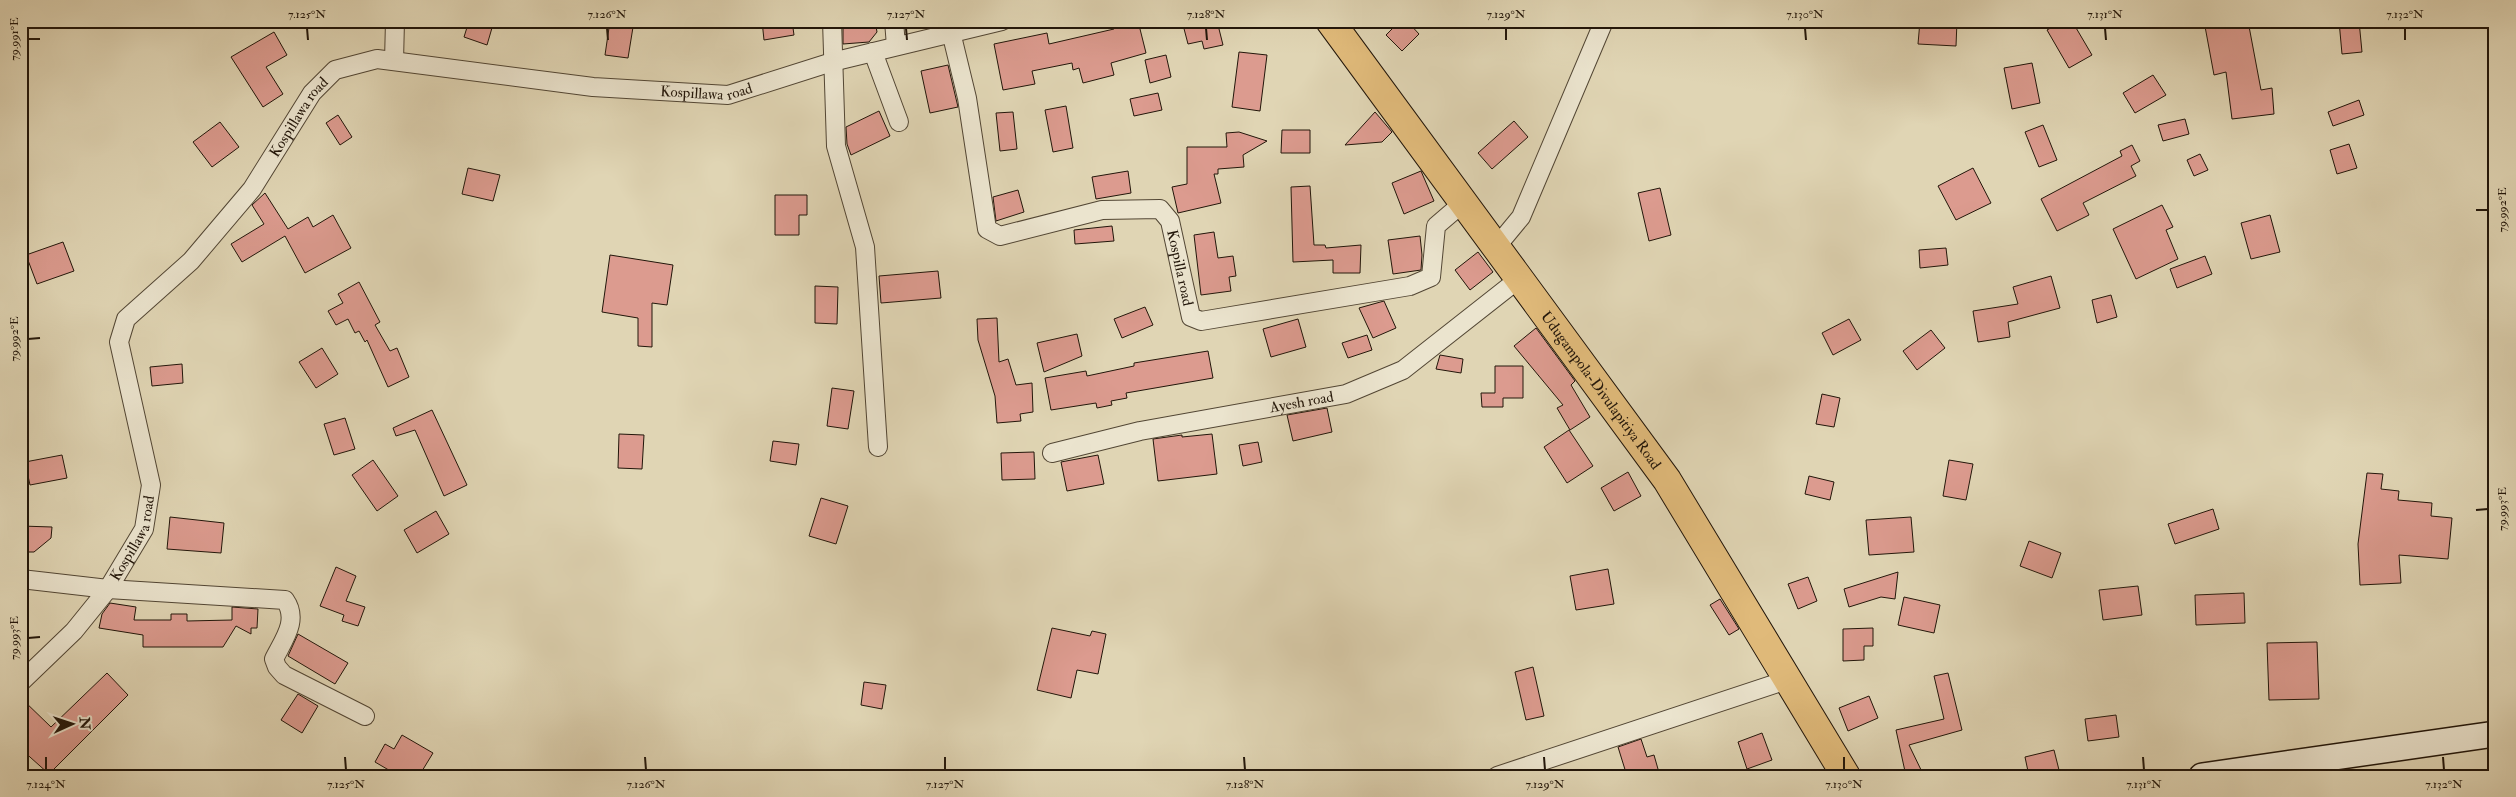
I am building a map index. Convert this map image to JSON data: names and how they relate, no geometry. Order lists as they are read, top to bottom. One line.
{"streets":{"main road":["Udugampola-Divulapitiya Road"],"street":["Kospillawa road","Kospilla road","Ayesh road"]},"crossings":[["Kospillawa road","Kospilla road"],["Kospilla road","Udugampola-Divulapitiya Road"],["Udugampola-Divulapitiya Road","Ayesh road"]],"north":"right","coordinates":["7.125°N","7.126°N","7.127°N","7.128°N","7.129°N","7.130°N","7.131°N","7.132°N","79.991°E","79.992°E","79.993°E","7.124°N"]}
